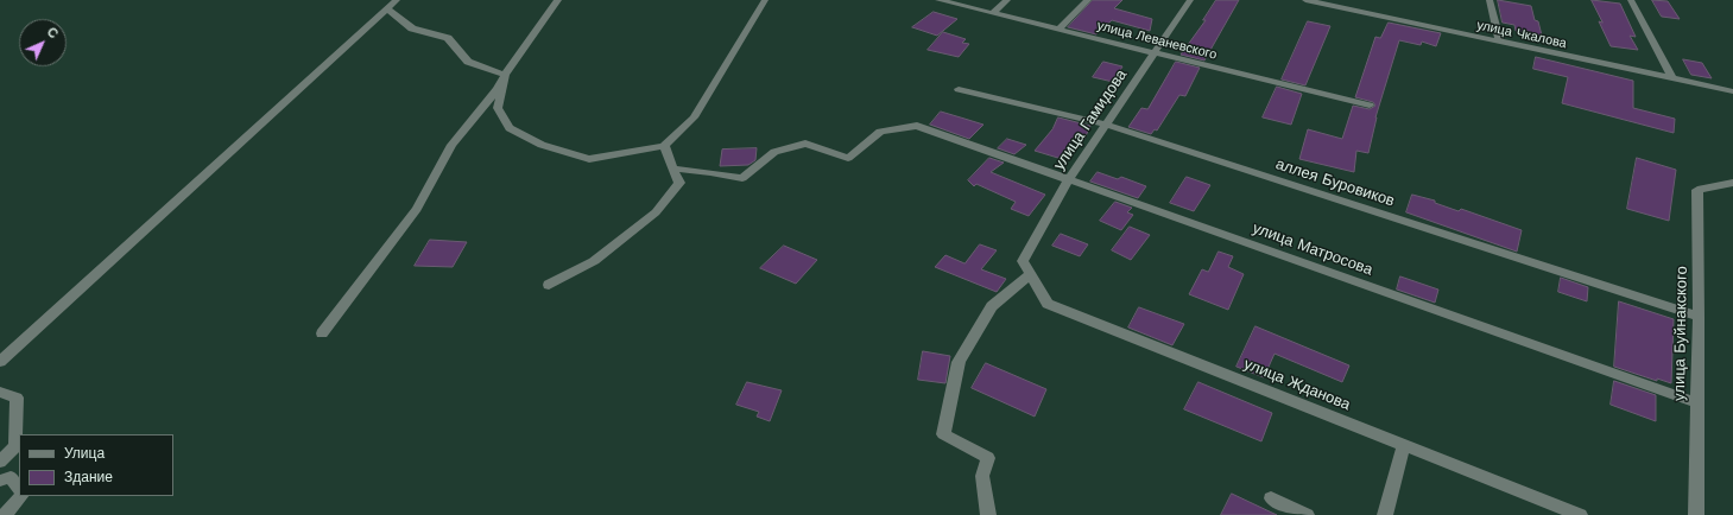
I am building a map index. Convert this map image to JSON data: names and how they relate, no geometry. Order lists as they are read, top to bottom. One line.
{"streets":{"street":["улица Чкалова","улица Леваневского","улица Гамидова","аллея Буровиков","улица Матросова","улица Буйнакского","улица Жданова"]},"crossings":[["улица Леваневского","улица Гамидова"],["улица Гамидова","аллея Буровиков"],["улица Гамидова","улица Матросова"],["улица Гамидова","улица Жданова"],["аллея Буровиков","улица Буйнакского"],["улица Матросова","улица Буйнакского"]],"legend":["Улица","Здание"],"north":"top right"}
